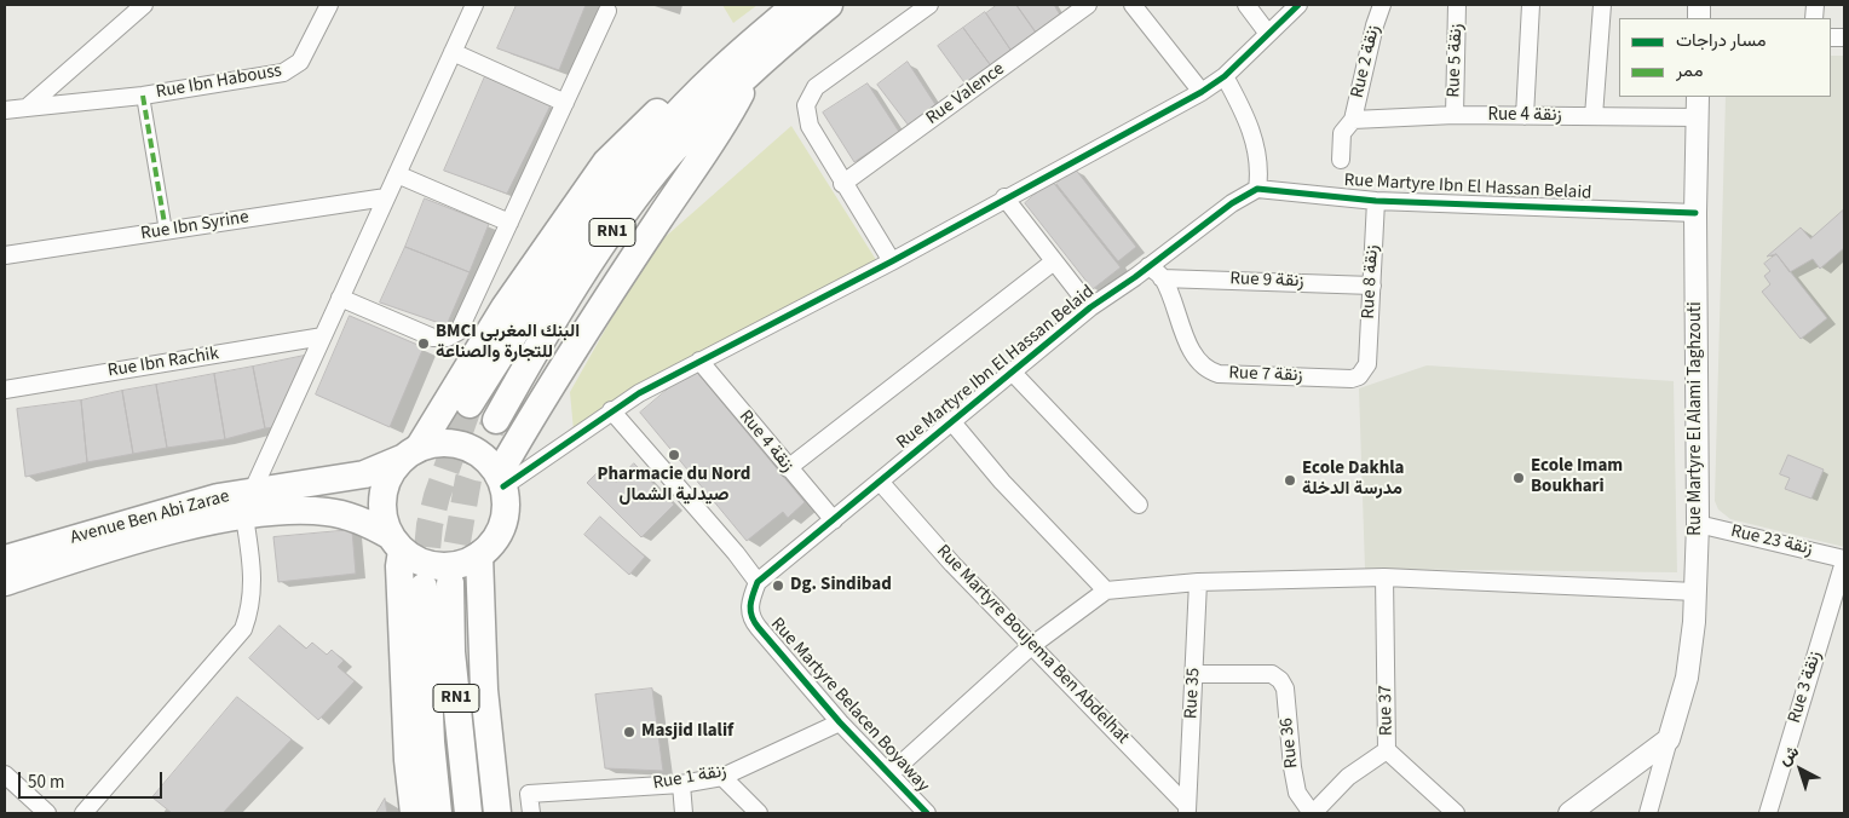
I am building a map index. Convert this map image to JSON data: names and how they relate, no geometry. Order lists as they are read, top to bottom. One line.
{"streets":{"main road":["RN1","Avenue Ben Abi Zarae"],"street":["Rue 5 زنقة","Rue 2 زنقة","Rue Ibn Habouss","Rue Valence","Rue 4 زنقة","Rue Martyre Ibn El Hassan Belaid","Rue Ibn Syrine","Rue 9 زنقة","Rue 8 زنقة","Rue Ibn Rachik","Rue 7 زنقة","Rue Martyre El Alami Taghzouti","Rue 23 زنقة","Rue Martyre Boujema Ben Abdelhat","Rue 3 زنقة","Rue 35","Rue Martyre Belacen Boyaway","Rue 37","Rue 36","Rue 1 زنقة"]},"crossings":[["Rue 5 زنقة","Rue 4 زنقة"],["Rue 2 زنقة","Rue 4 زنقة"],["Rue 4 زنقة","Rue Martyre Ibn El Hassan Belaid"],["Rue 4 زنقة","Rue Martyre El Alami Taghzouti"],["Rue Martyre Ibn El Hassan Belaid","Rue 8 زنقة"],["Rue Martyre Ibn El Hassan Belaid","Rue 7 زنقة"],["Rue Martyre Ibn El Hassan Belaid","Rue Martyre El Alami Taghzouti"],["Rue Martyre Ibn El Hassan Belaid","Rue Martyre Boujema Ben Abdelhat"],["Rue Martyre Ibn El Hassan Belaid","Rue Martyre Belacen Boyaway"],["Rue 9 زنقة","Rue 8 زنقة"],["Rue 9 زنقة","Rue 7 زنقة"],["Rue 8 زنقة","Rue 7 زنقة"],["Rue Martyre El Alami Taghzouti","Rue 23 زنقة"],["Rue 23 زنقة","Rue 3 زنقة"],["Rue Martyre Boujema Ben Abdelhat","Rue 35"],["Rue 35","Rue 36"],["Rue Martyre Belacen Boyaway","Rue 1 زنقة"]],"places":["BMCI البنك المغربي للتجارة والصناعة","Pharmacie du Nord صيدلية الشمال","Ecole Imam Boukhari","Ecole Dakhla مدرسة الدخلة","Dg. Sindibad","Masjid Ilalif"],"legend":["مسار دراجات","ممر"],"scale_bar":"50 m","north":"top left"}
